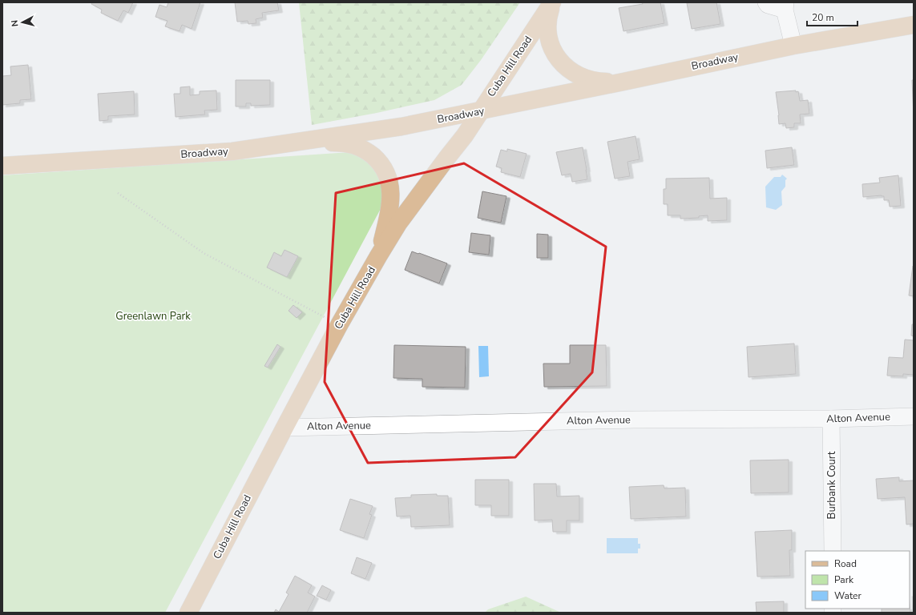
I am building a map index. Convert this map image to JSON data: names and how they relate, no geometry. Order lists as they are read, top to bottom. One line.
{"streets":{"main road":["Broadway","Cuba Hill Road"],"street":["Alton Avenue","Burbank Court"]},"crossings":[["Broadway","Cuba Hill Road"],["Cuba Hill Road","Alton Avenue"],["Alton Avenue","Burbank Court"]],"parks":["Greenlawn Park"],"legend":["Road","Park","Water"],"scale_bar":"20 m","north":"left"}
